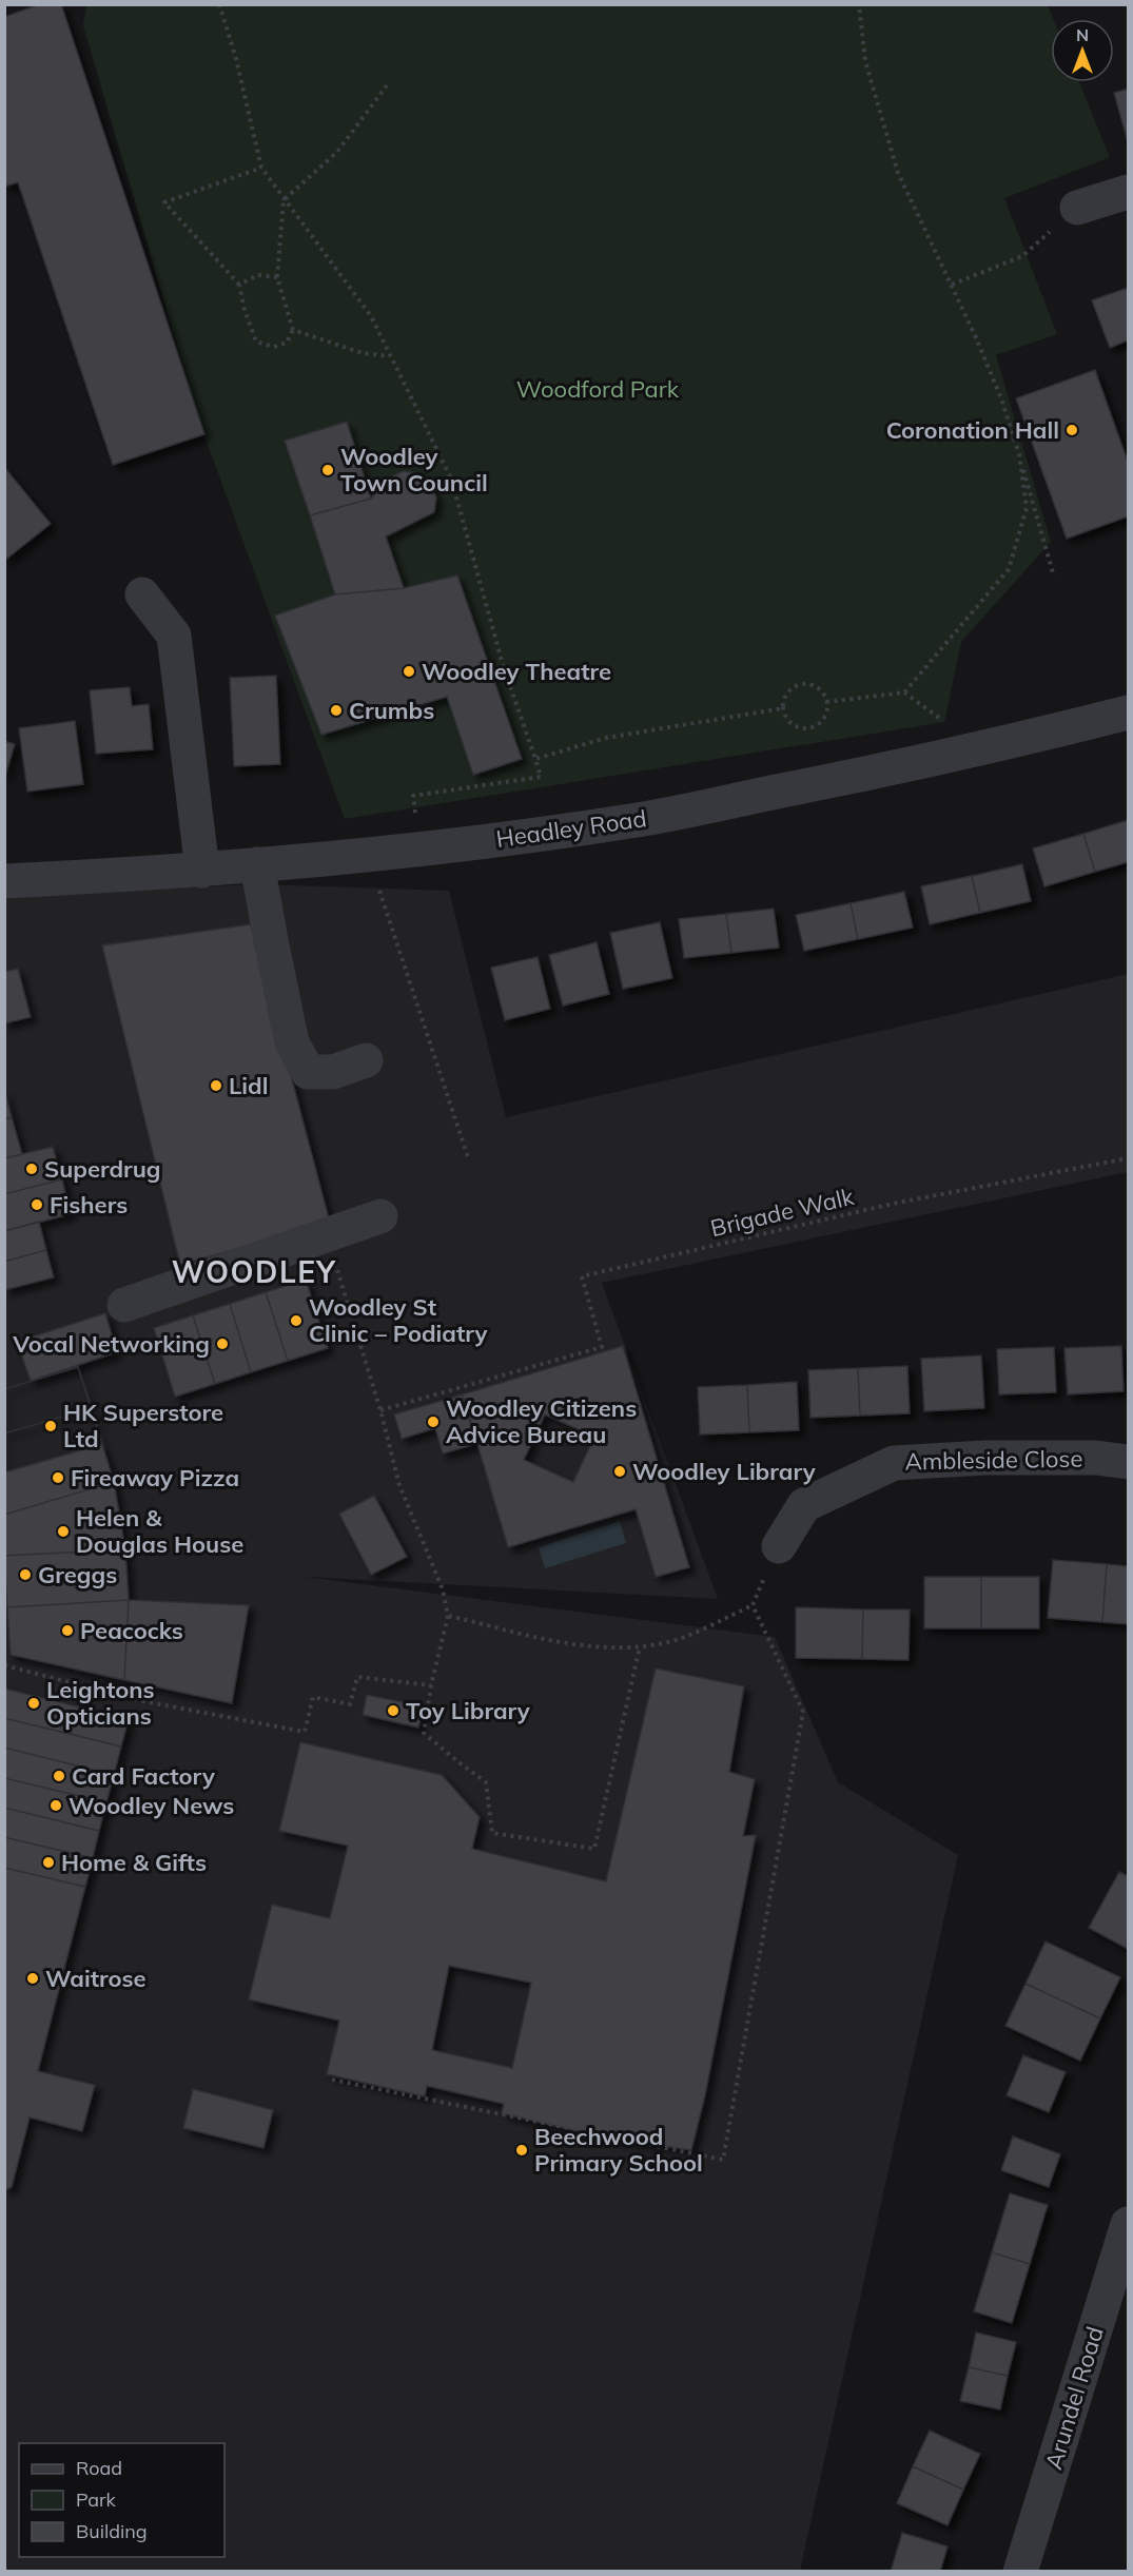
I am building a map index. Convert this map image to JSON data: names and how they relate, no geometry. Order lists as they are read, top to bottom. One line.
{"streets":{"street":["Headley Road","Ambleside Close","Arundel Road"],"path":["Brigade Walk"]},"districts":["WOODLEY"],"parks":["Woodford Park"],"places":["Coronation Hall","Woodley Town Council","Woodley Theatre","Crumbs","Lidl","Superdrug","Fishers","Woodley St Clinic – Podiatry","Vocal Networking","Woodley Citizens Advice Bureau","HK Superstore Ltd","Woodley Library","Fireaway Pizza","Helen & Douglas House","Greggs","Peacocks","Leightons Opticians","Toy Library","Card Factory","Woodley News","Home & Gifts","Waitrose","Beechwood Primary School"],"legend":["Road","Park","Building"],"north":"top"}
